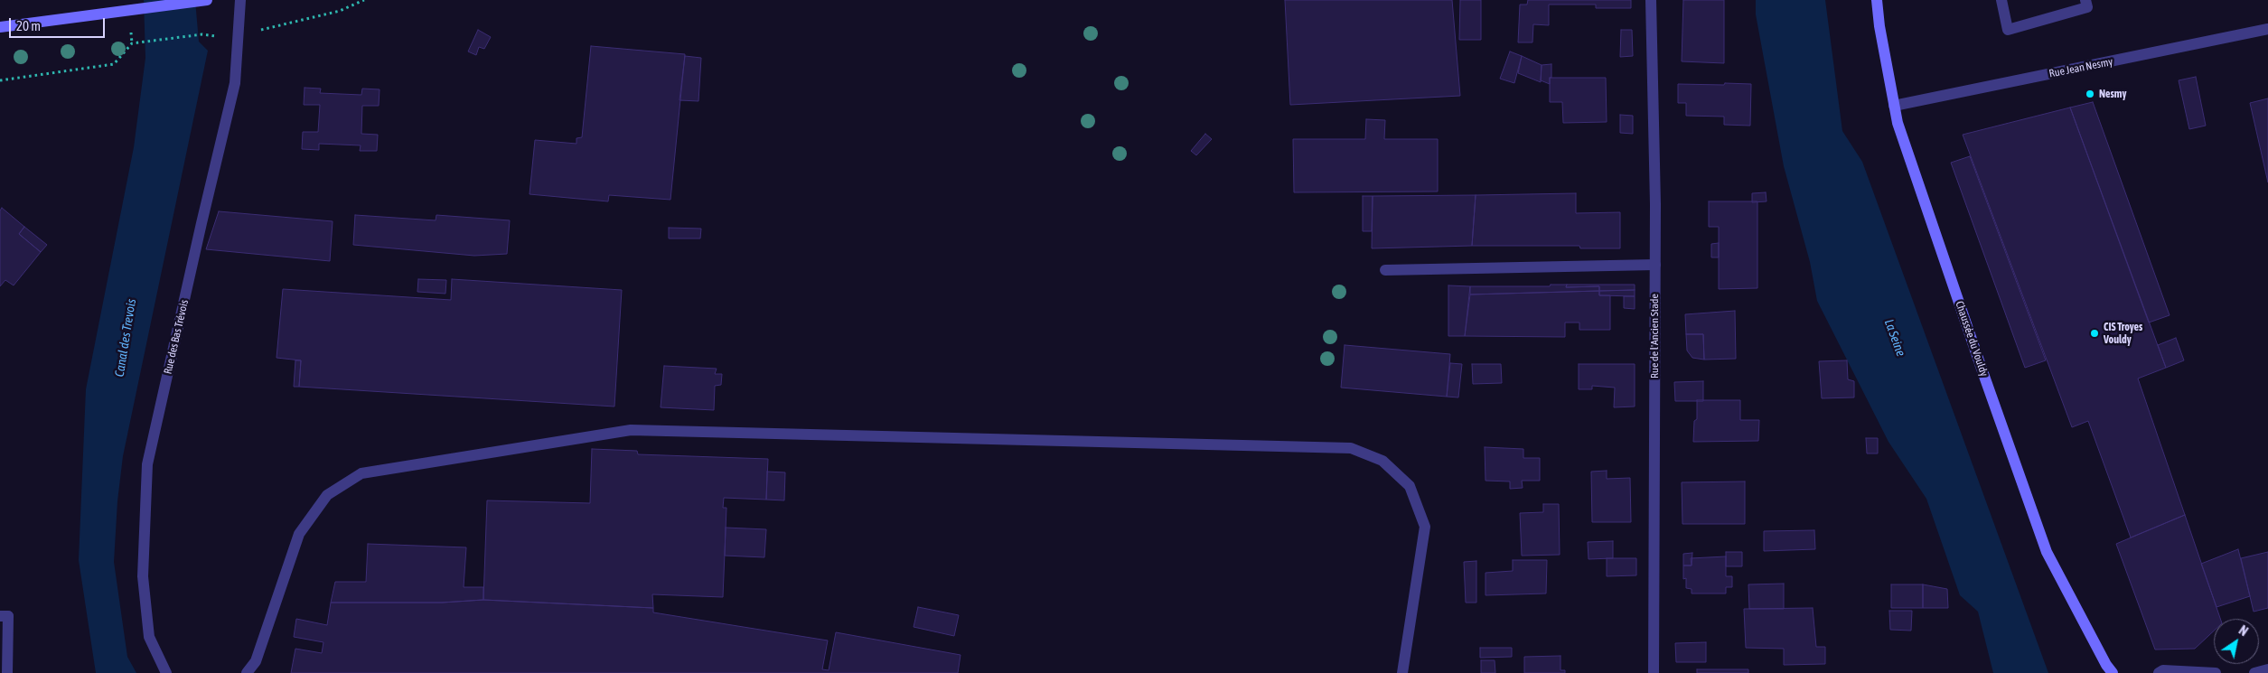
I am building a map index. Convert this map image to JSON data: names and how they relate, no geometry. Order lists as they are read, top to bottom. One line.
{"streets":{"street":["Rue Jean Nesmy","Rue de l'Ancien Stade","Rue des Bas Trévois","Chaussée du Vouldy"]},"crossings":[["Rue Jean Nesmy","Chaussée du Vouldy"]],"water":["Canal des Trevois","La Seine"],"places":["Nesmy","CIS Troyes Vouldy"],"scale_bar":"20 m","north":"top right"}
